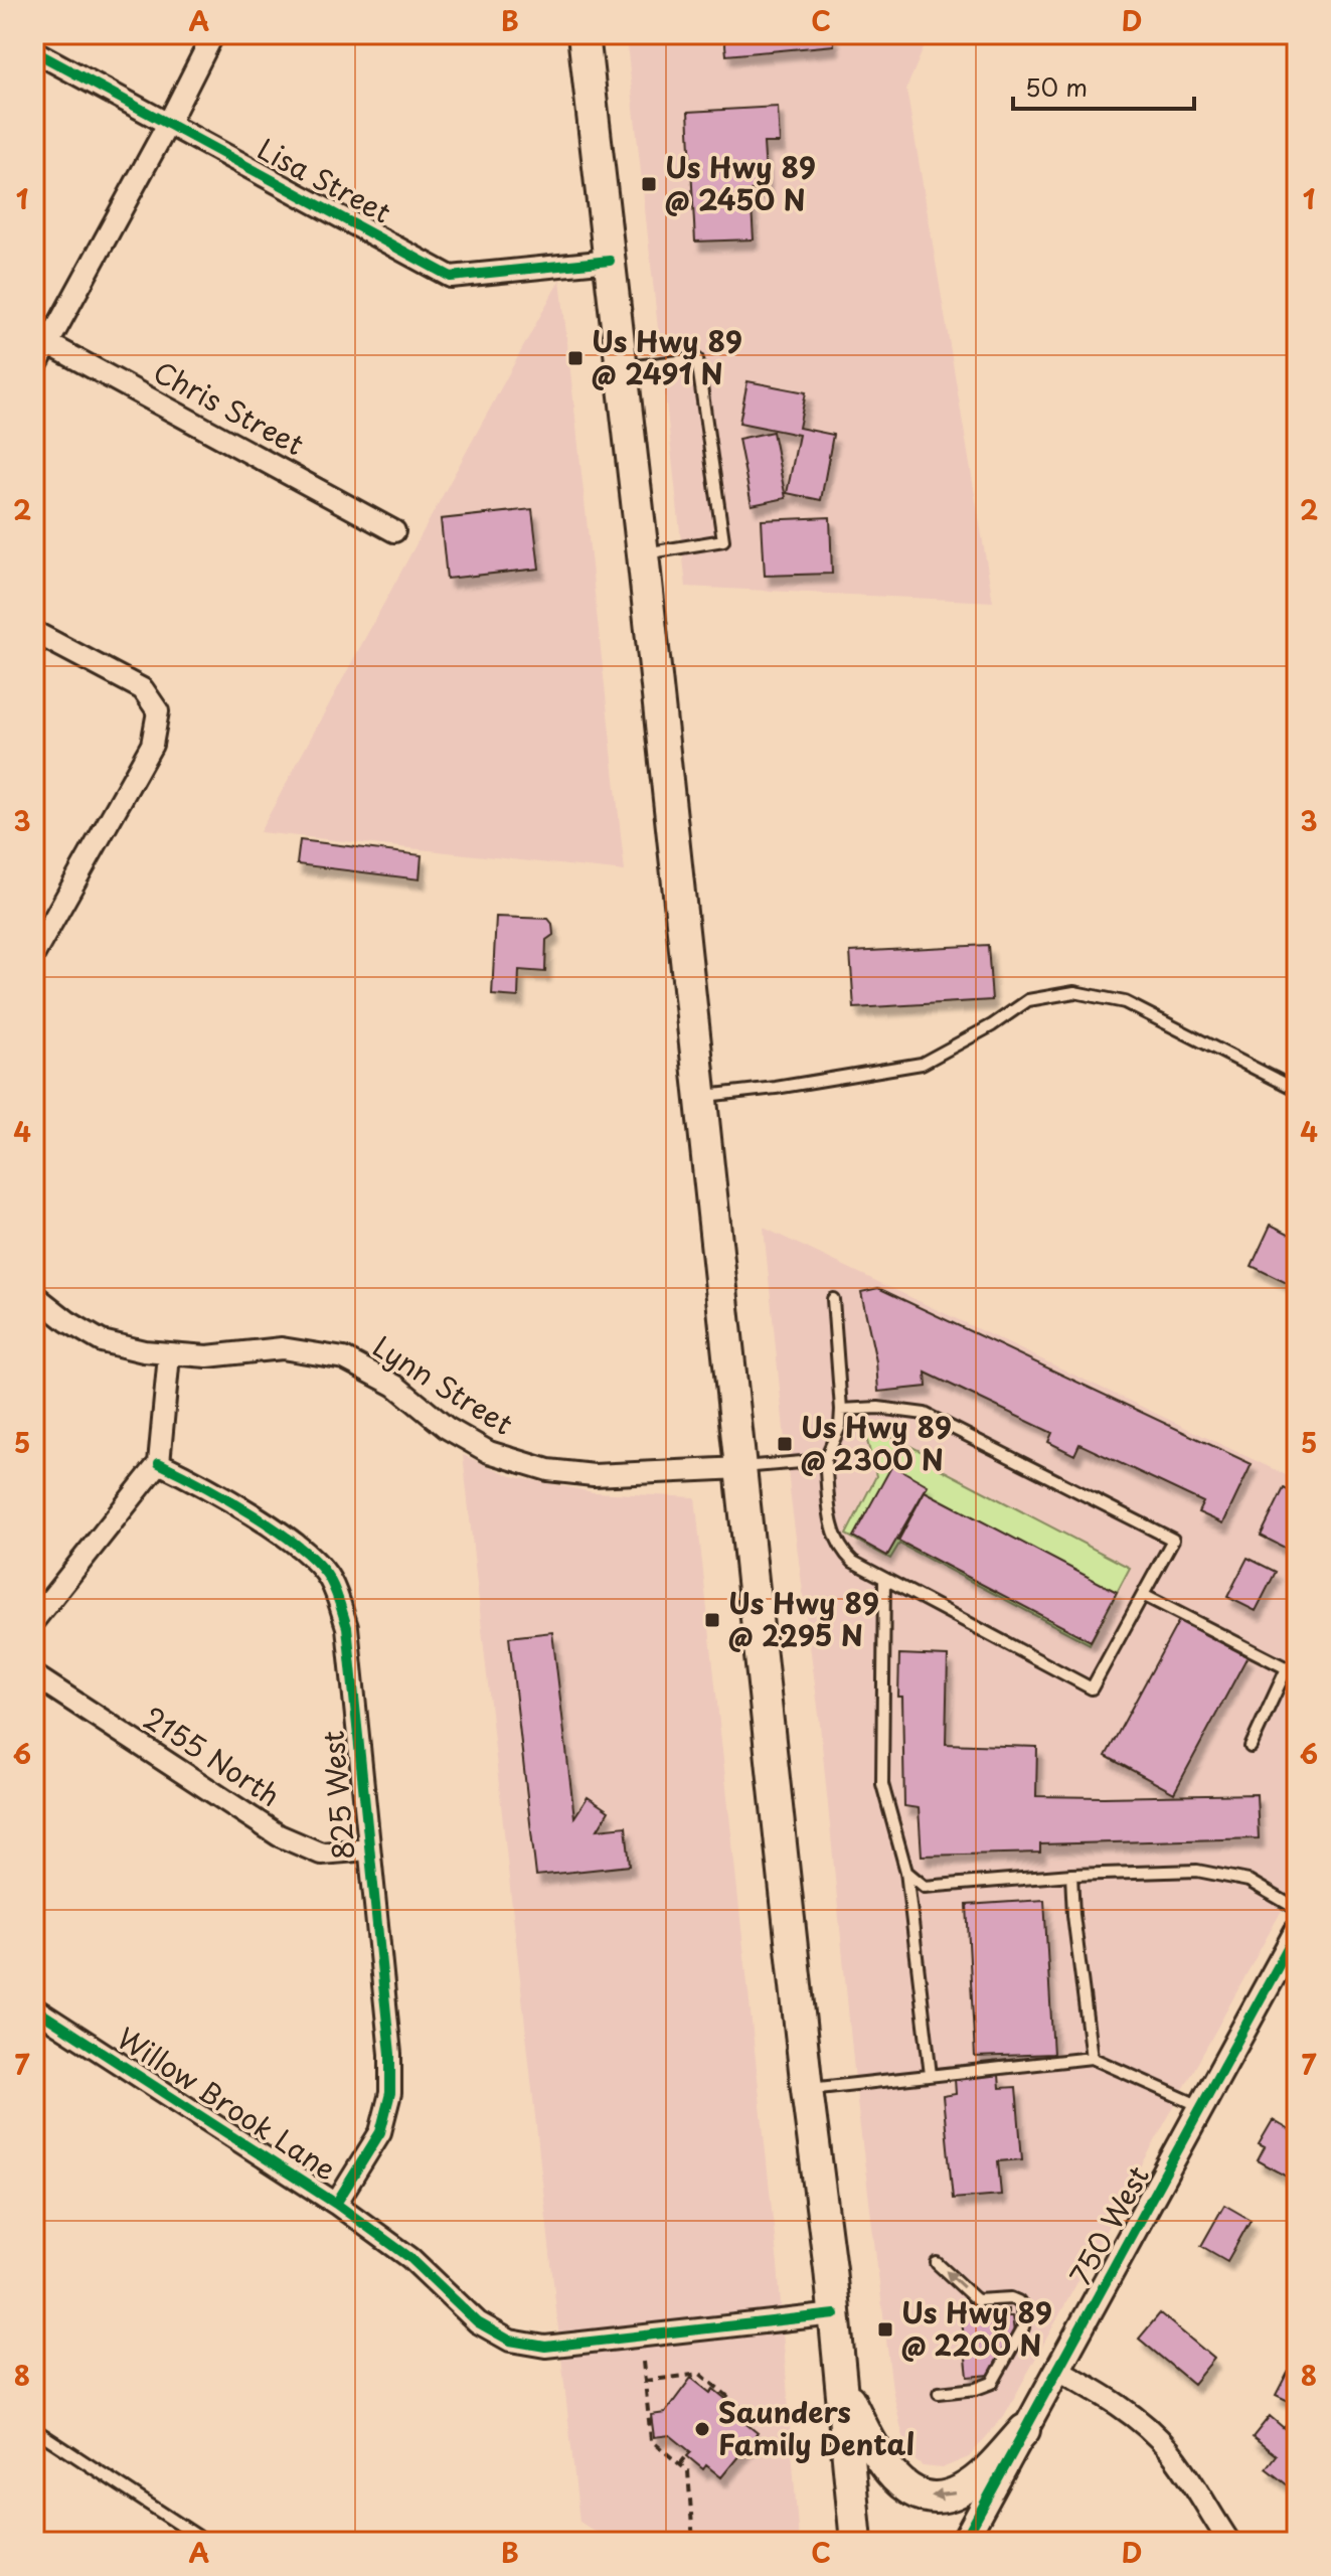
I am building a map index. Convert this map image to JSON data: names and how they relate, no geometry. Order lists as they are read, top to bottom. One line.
{"streets":{"street":["Lisa Street","Chris Street","Lynn Street","2155 North","825 West","Willow Brook Lane","750 West"]},"crossings":[["2155 North","825 West"],["825 West","Willow Brook Lane"]],"places":{"transit":["Us Hwy 89 @ 2450 N","Us Hwy 89 @ 2491 N","Us Hwy 89 @ 2300 N","Us Hwy 89 @ 2295 N","Us Hwy 89 @ 2200 N"],"other":["Saunders Family Dental"]},"scale_bar":"50 m","grid":{"columns":["A","B","C","D"],"rows":["1","2","3","4","5","6","7","8"]}}
